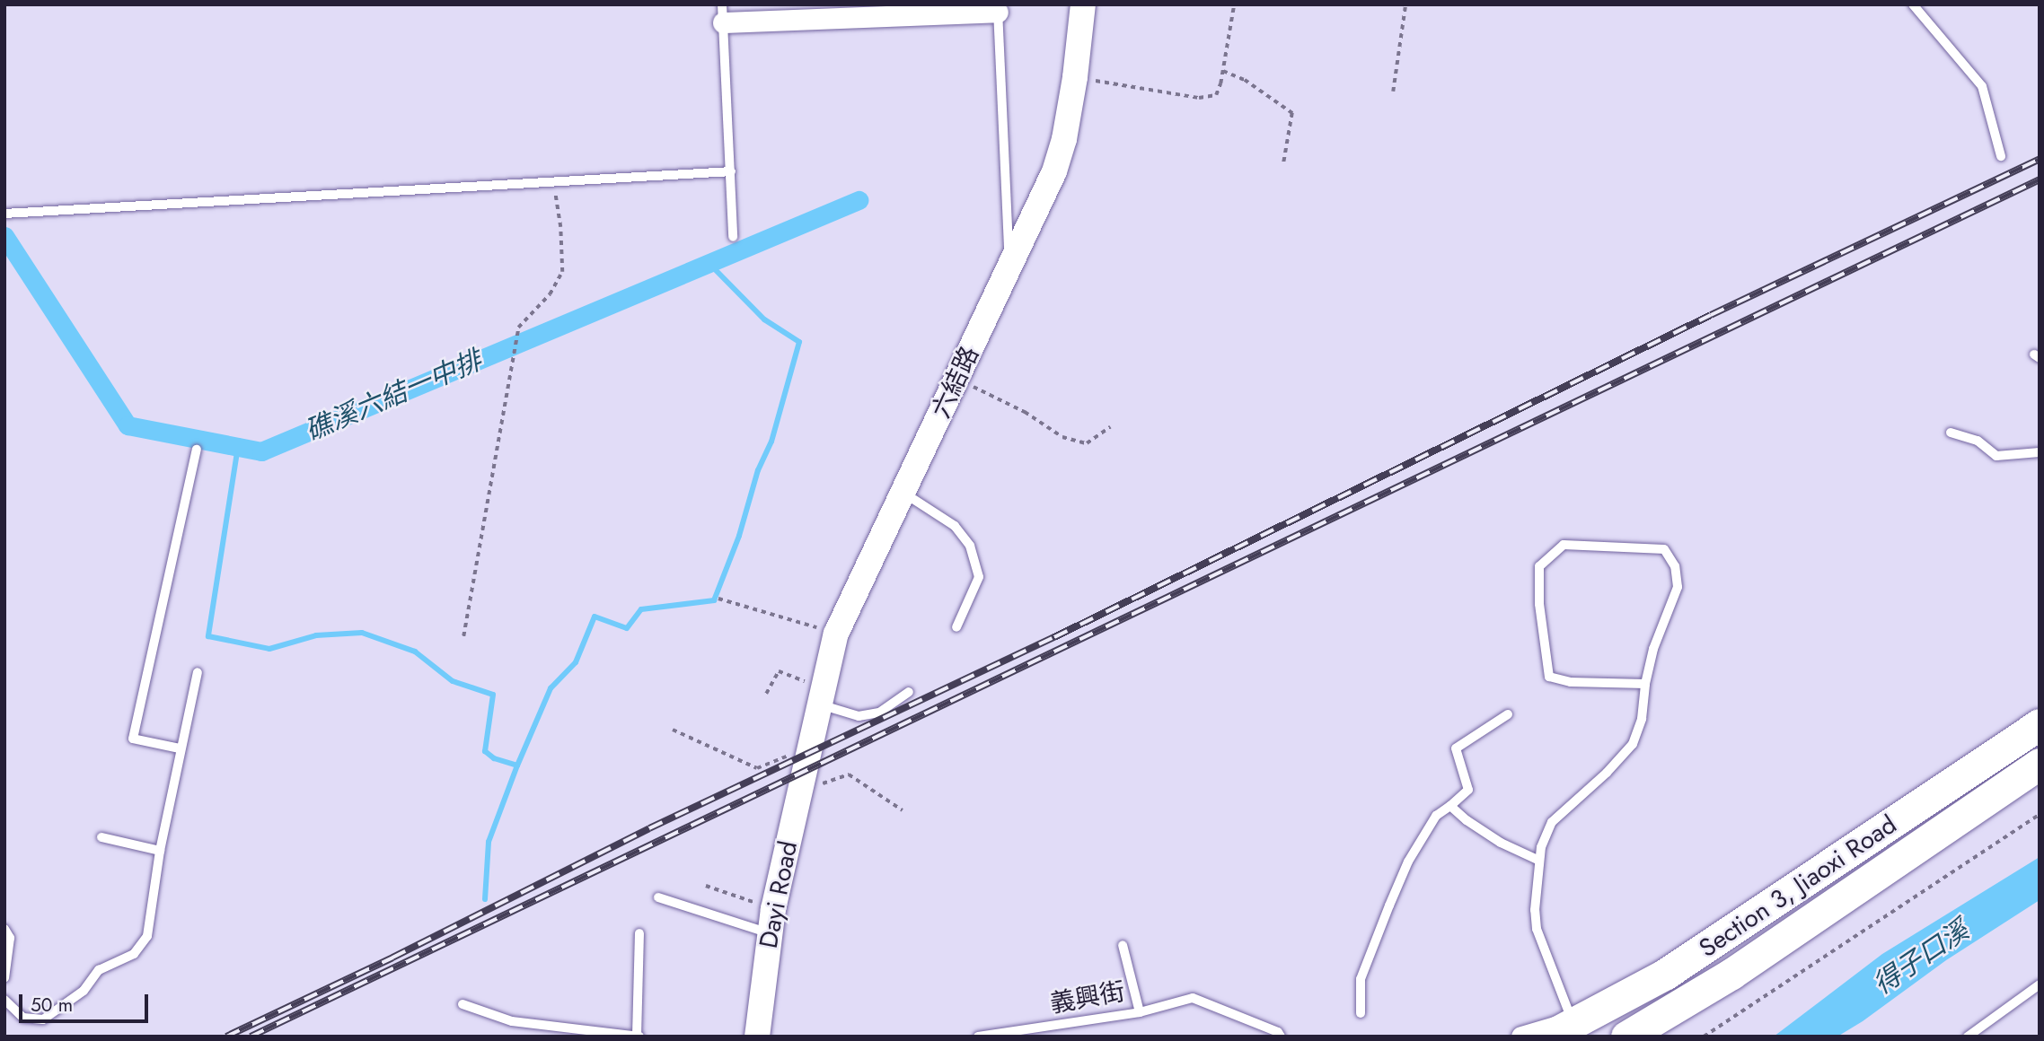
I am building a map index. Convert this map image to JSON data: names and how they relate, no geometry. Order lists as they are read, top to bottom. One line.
{"streets":{"main road":["Section 3, Jiaoxi Road"],"street":["六結路","Dayi Road"],"lane":["義興街"]},"crossings":[["六結路","Dayi Road"]],"water":["礁溪六結一中排","得子口溪"],"scale_bar":"50 m"}
